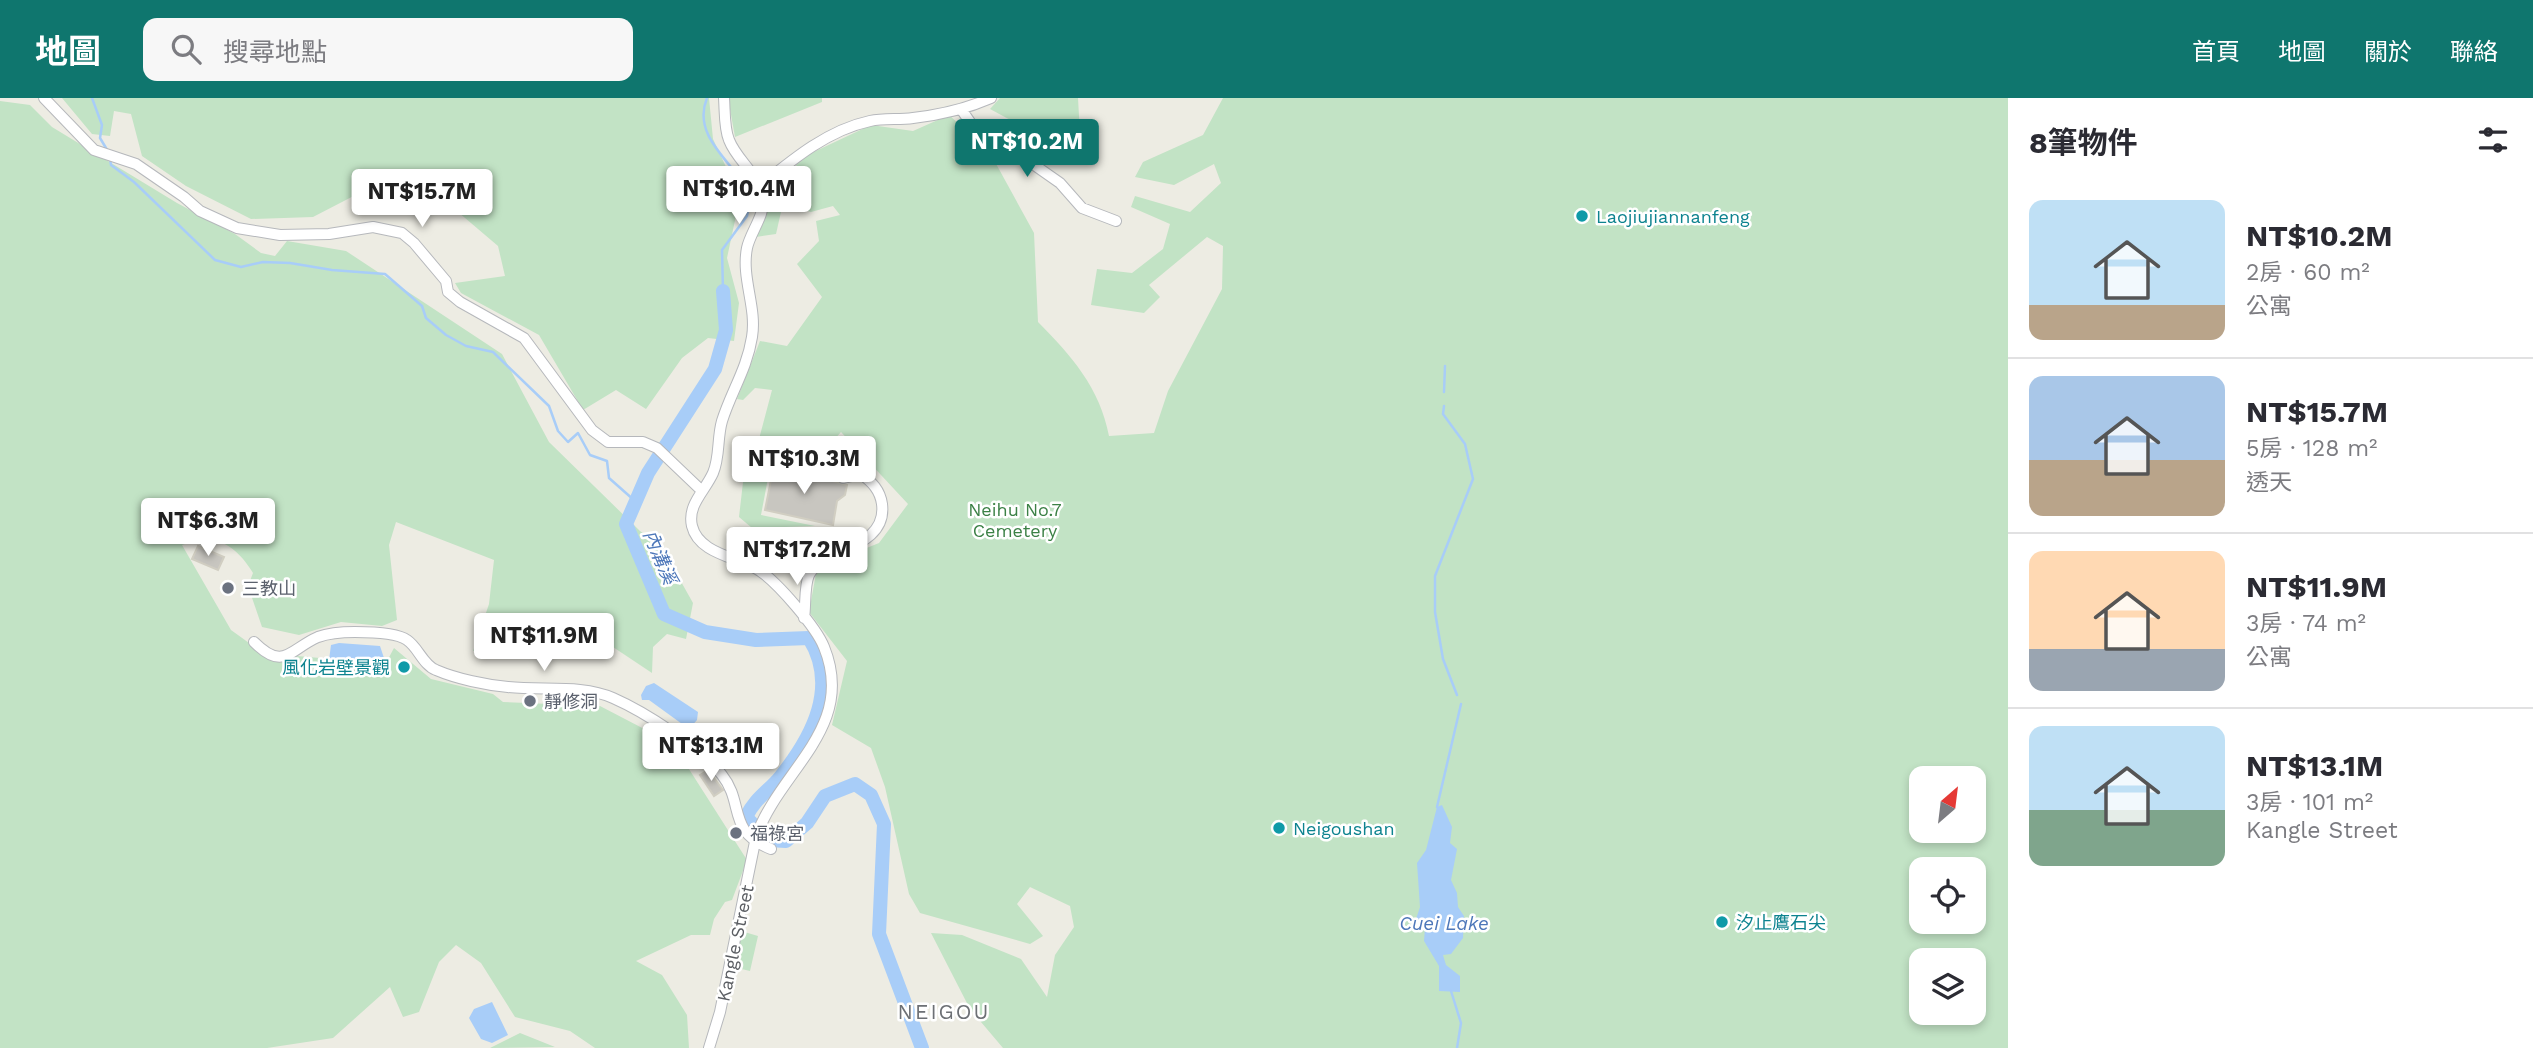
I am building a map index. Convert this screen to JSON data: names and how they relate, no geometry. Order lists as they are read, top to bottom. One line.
{"streets":{"street":["Kangle Street"]},"districts":["NEIGOU"],"water":["內溝溪","Cuei Lake"],"parks":["Neihu No.7 Cemetery"],"places":["Laojiujiannanfeng","三教山","風化岩壁景觀","靜修洞","Neigoushan","福祿宮","汐止鷹石尖"],"north":"top right","page":{"header":"地圖","search":"搜尋地點","nav":["首頁","地圖","關於","聯絡"],"heading":"8筆物件","price":["NT$10.2M","NT$10.4M","NT$15.7M","NT$10.3M","NT$6.3M","NT$17.2M","NT$11.9M","NT$13.1M"],"list":[{"name":"NT$10.2M","note":"2房 · 60 m² · 公寓"},{"name":"NT$15.7M","note":"5房 · 128 m² · 透天"},{"name":"NT$11.9M","note":"3房 · 74 m² · 公寓"},{"name":"NT$13.1M","note":"3房 · 101 m² · Kangle Street"}]}}
